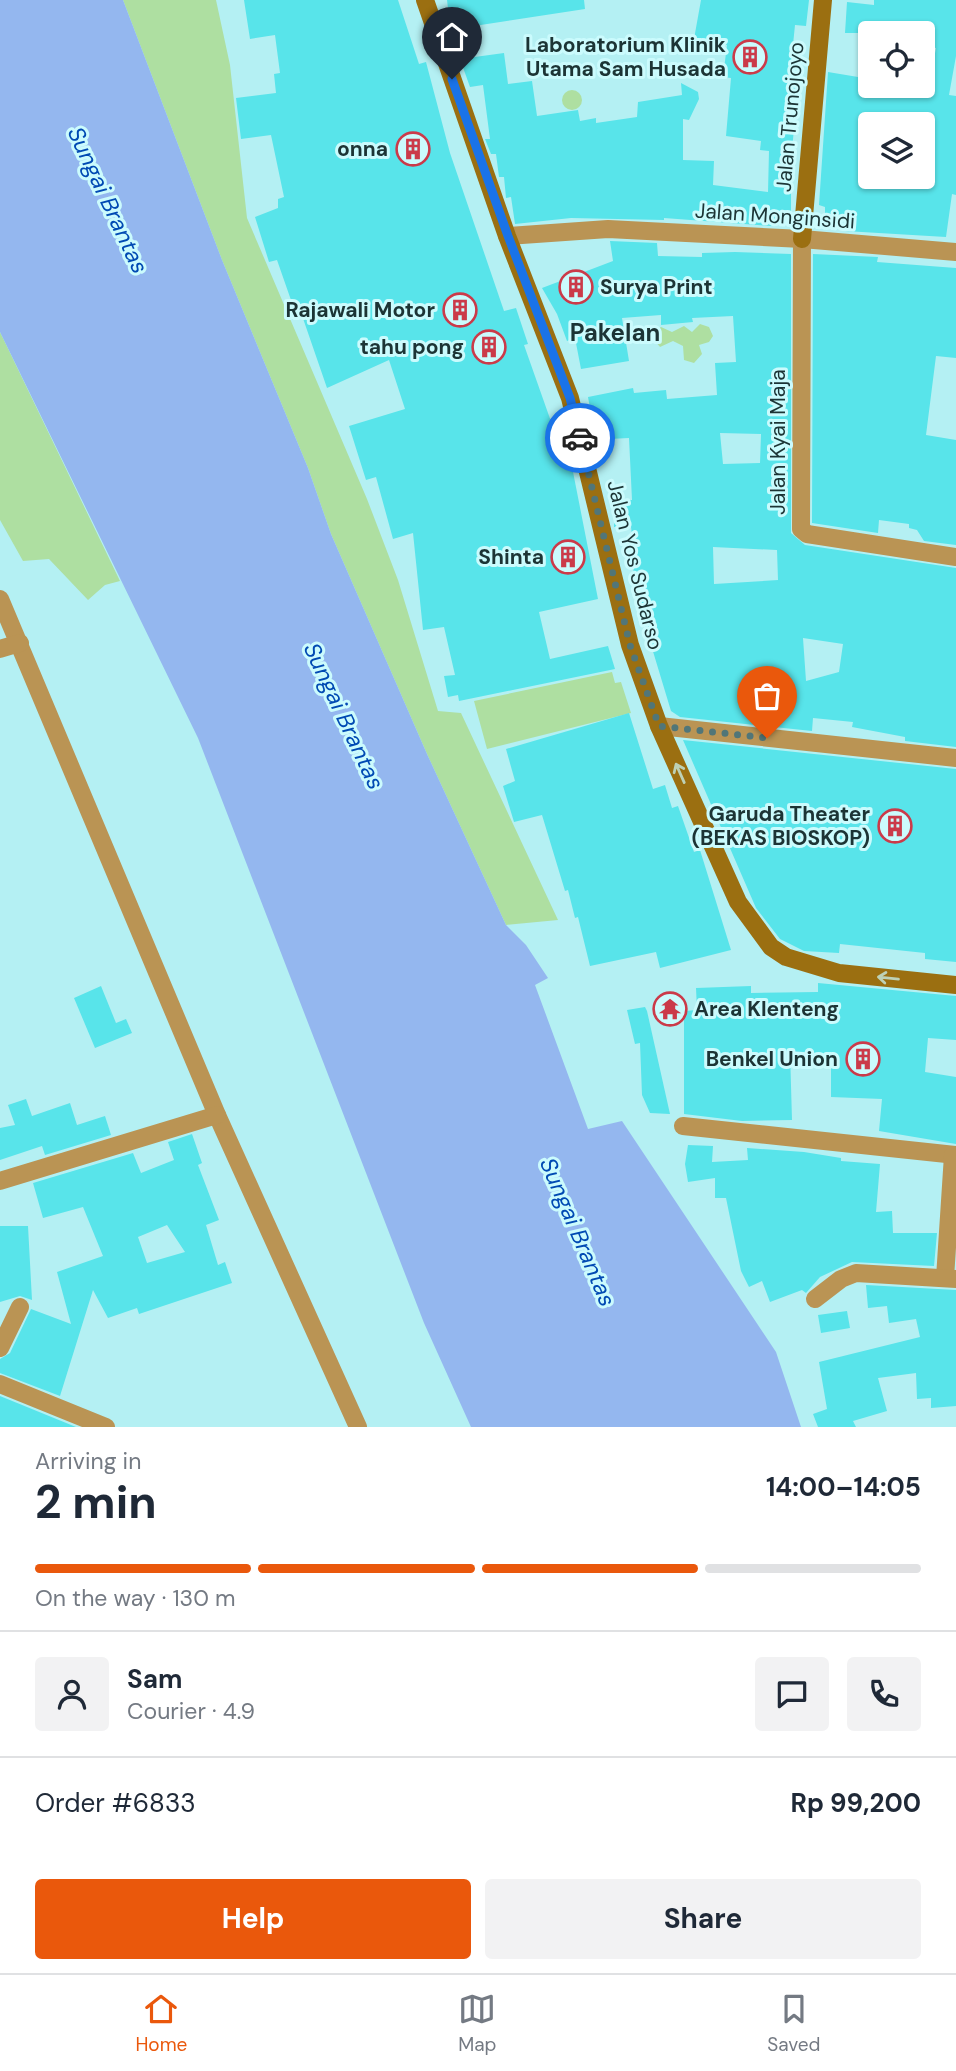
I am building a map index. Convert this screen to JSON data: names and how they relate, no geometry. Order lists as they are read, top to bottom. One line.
{"streets":{"main road":["Jalan Trunojoyo","Jalan Yos Sudarso"],"street":["Jalan Monginsidi","Jalan Kyai Maja"]},"crossings":[["Jalan Trunojoyo","Jalan Monginsidi"],["Jalan Trunojoyo","Jalan Kyai Maja"],["Jalan Monginsidi","Jalan Kyai Maja"],["Jalan Monginsidi","Jalan Yos Sudarso"]],"districts":["Pakelan"],"water":["Sungai Brantas"],"places":{"building":["Laboratorium Klinik Utama Sam Husada","onna","Surya Print","Rajawali Motor","tahu pong","Shinta","Garuda Theater (BEKAS BIOSKOP)","Benkel Union"],"temple":["Area Klenteng"]},"page":{"heading":["2 min","Arriving in","14:00–14:05"],"panel":["Sam","Courier · 4.9","Order #6833","Rp 99,200"],"bar":"On the way · 130 m","buttons":["Help","Share"],"tabs":["Home","Map","Saved"]}}
